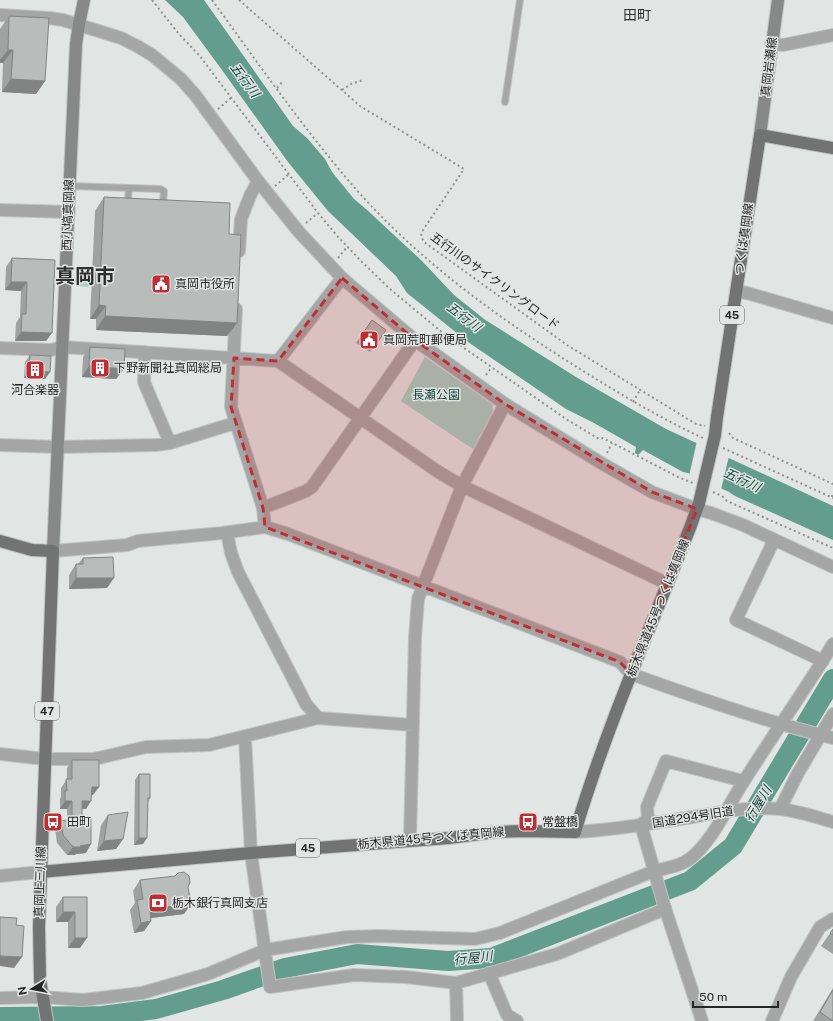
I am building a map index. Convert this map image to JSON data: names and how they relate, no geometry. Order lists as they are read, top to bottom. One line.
{"streets":{"main road":["真岡岩瀬線","西小塙真岡線","つくば真岡線","45","栃木県道45号つくば真岡線","47","真岡上三川線"],"street":["国道294号旧道"],"path":["五行川のサイクリングロード"]},"crossings":[["真岡岩瀬線","つくば真岡線"],["西小塙真岡線","真岡上三川線"],["つくば真岡線","栃木県道45号つくば真岡線"],["栃木県道45号つくば真岡線","国道294号旧道"],["栃木県道45号つくば真岡線","真岡上三川線"]],"districts":["田町","真岡市"],"water":["五行川","行屋川"],"parks":["長瀬公園"],"places":{"public building":["真岡市役所","真岡荒町郵便局"],"building":["下野新聞社真岡総局","河合楽器"],"bus stop":["田町","常盤橋"],"bank":["栃木銀行真岡支店"]},"scale_bar":"50 m","north":"left"}
